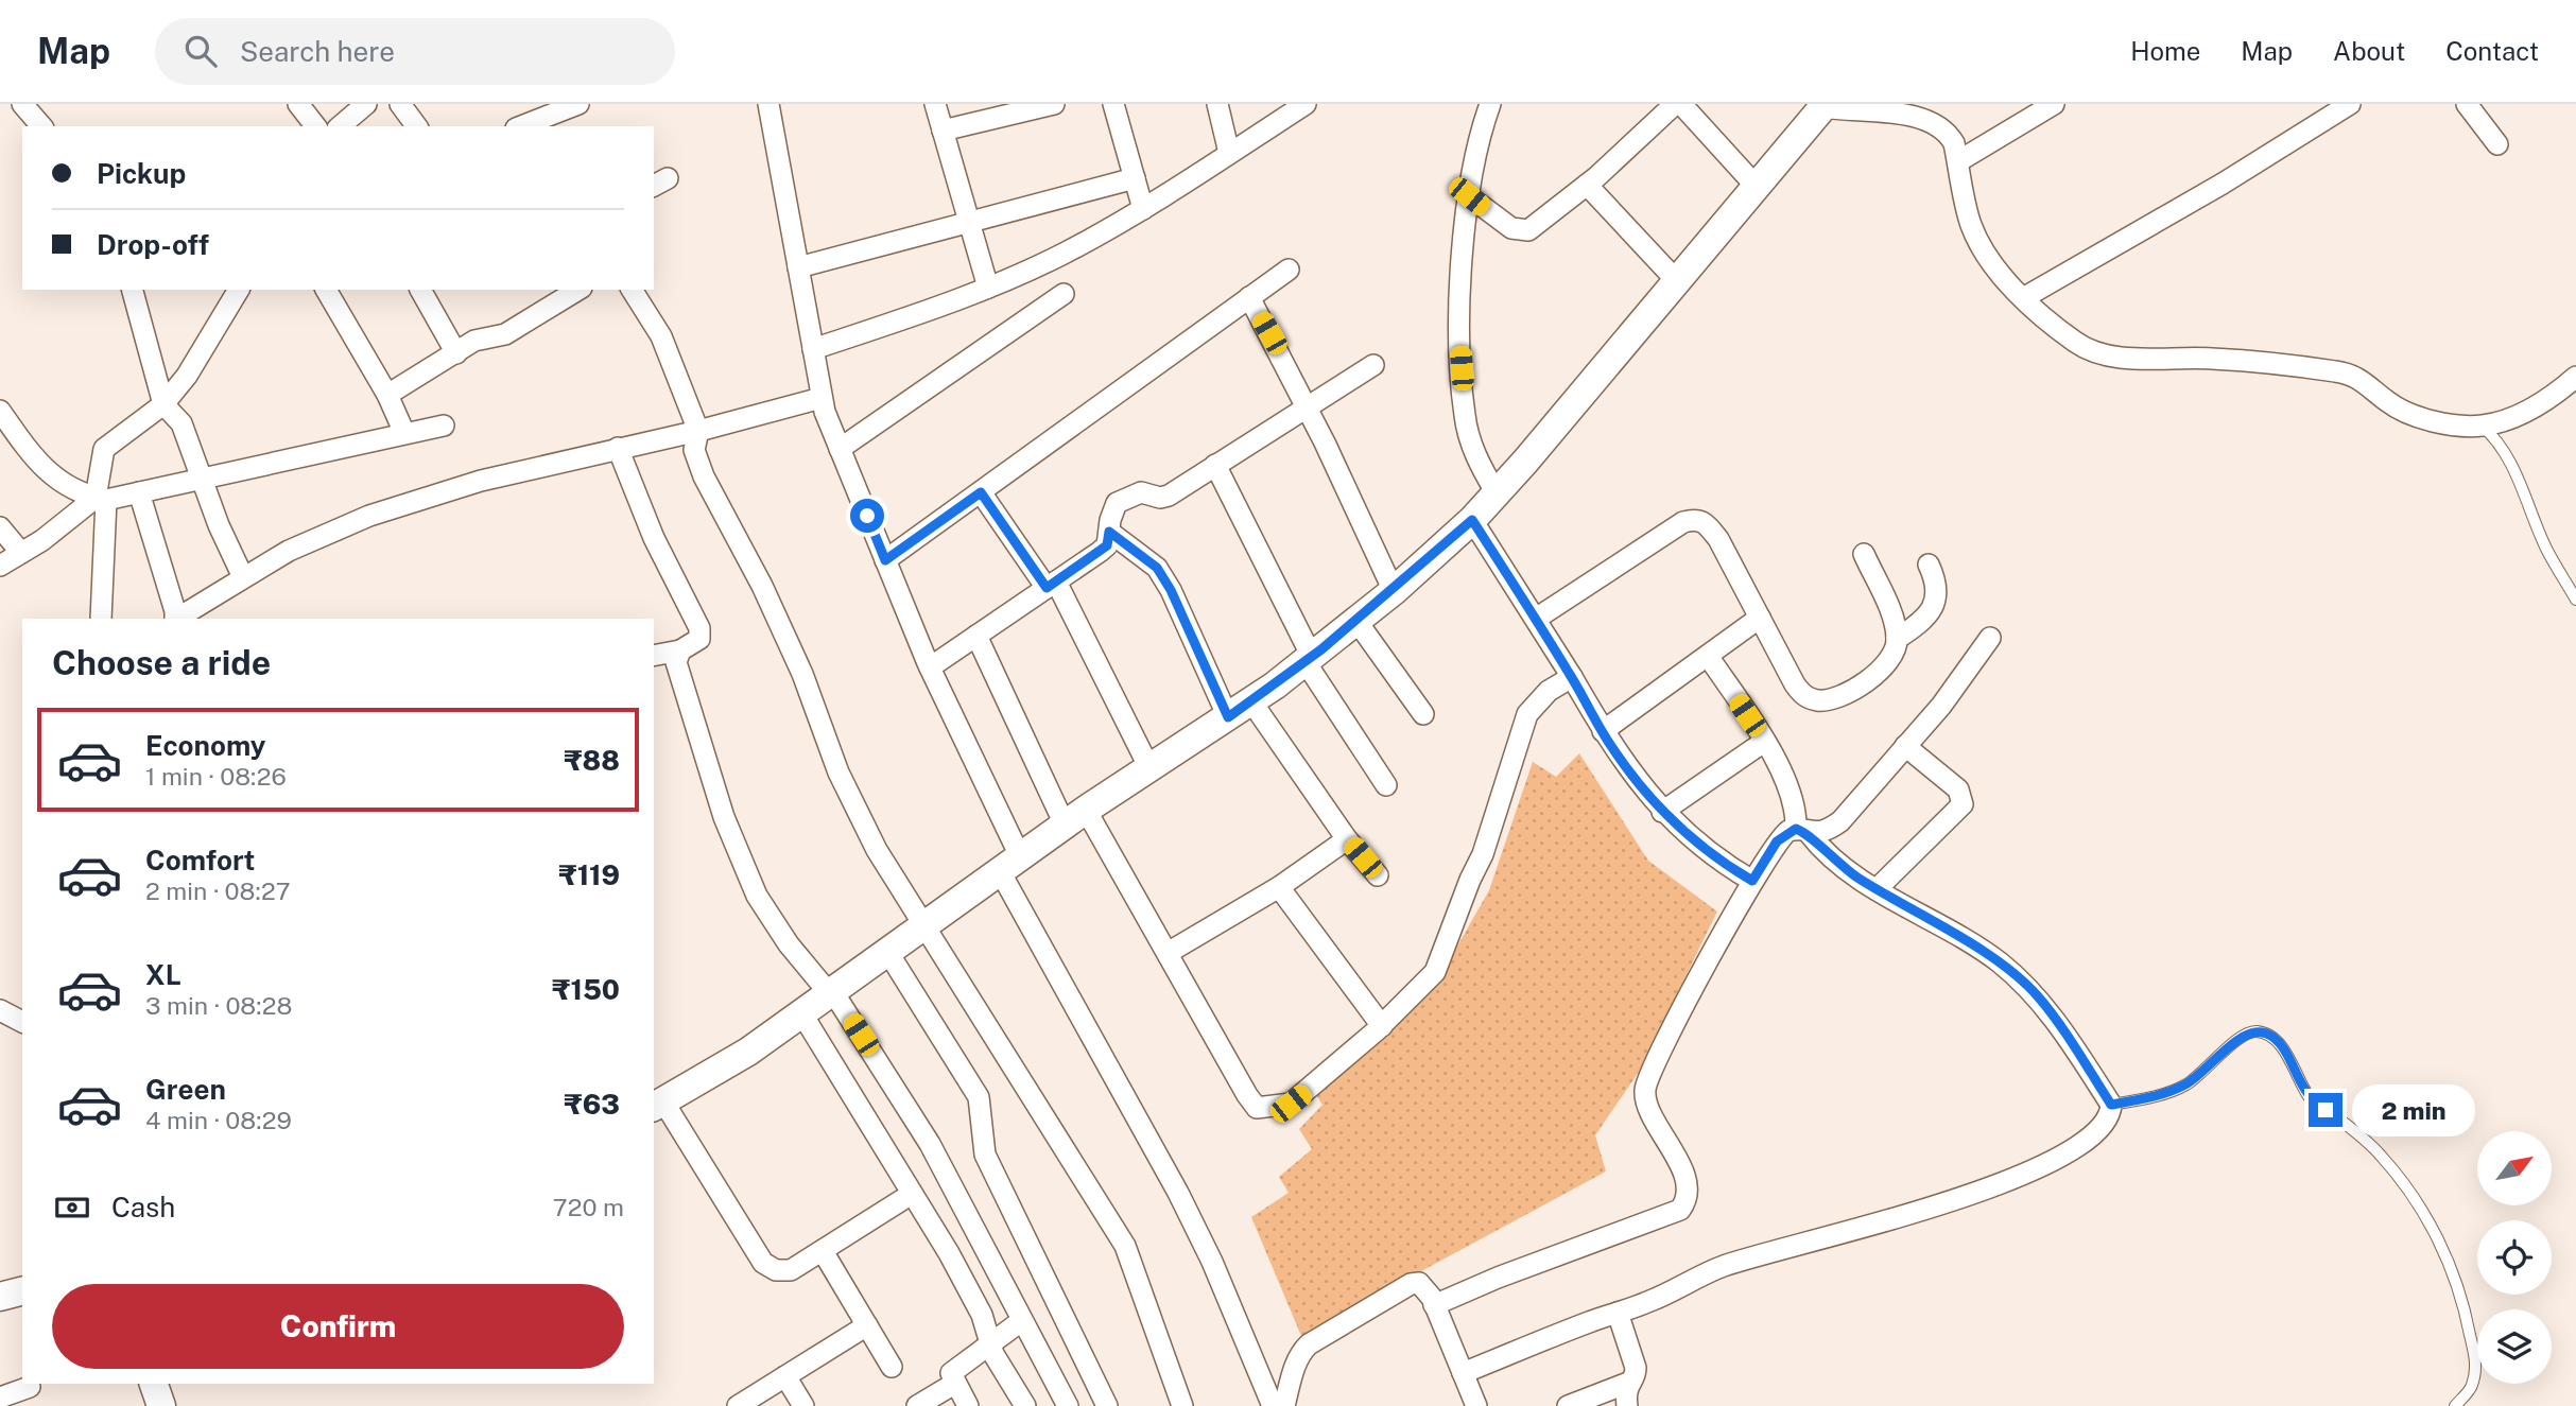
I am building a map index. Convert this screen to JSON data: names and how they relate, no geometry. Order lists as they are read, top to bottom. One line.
{"north":"top right","page":{"header":"Map","search":"Search here","nav":["Home","Map","About","Contact"],"banner":["Pickup","Drop-off"],"heading":"Choose a ride","list":[{"name":"Economy","note":"1 min · 08:26","value":"₹88"},{"name":"Comfort","note":"2 min · 08:27","value":"₹119"},{"name":"XL","note":"3 min · 08:28","value":"₹150"},{"name":"Green","note":"4 min · 08:29","value":"₹63"}],"bubble":"2 min","pay":["Cash","720 m"],"buttons":"Confirm"}}
